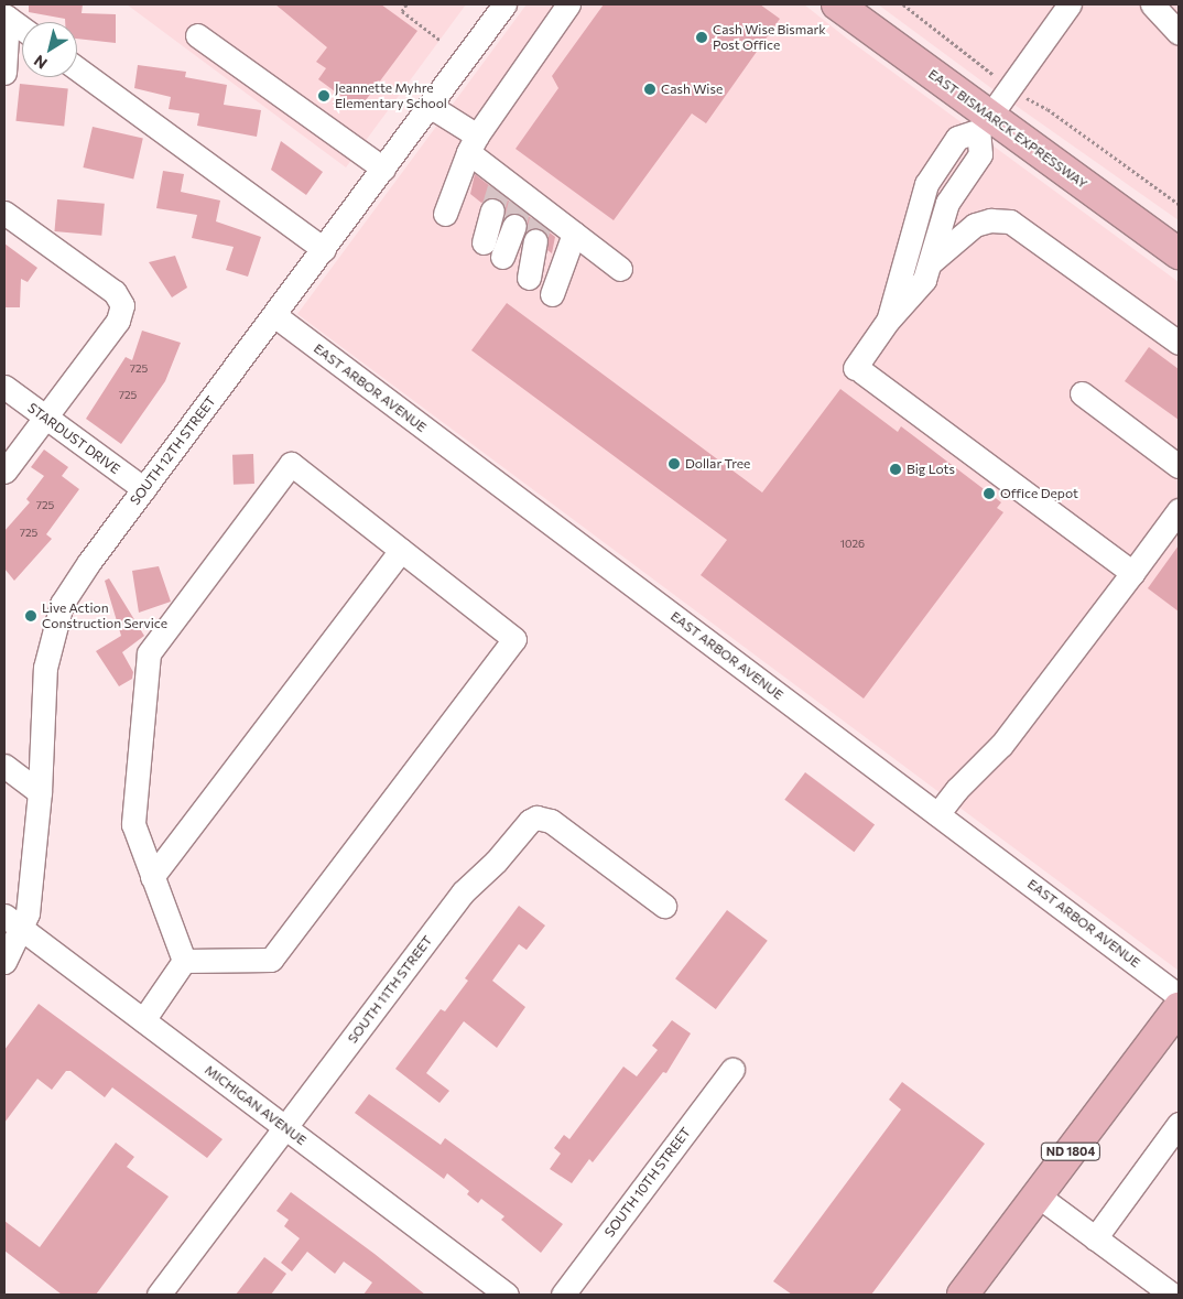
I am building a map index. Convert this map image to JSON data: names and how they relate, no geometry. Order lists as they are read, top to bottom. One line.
{"streets":{"main road":["EAST BISMARCK EXPRESSWAY","ND 1804"],"street":["EAST ARBOR AVENUE","STARDUST DRIVE","SOUTH 12TH STREET","SOUTH 11TH STREET","MICHIGAN AVENUE","SOUTH 10TH STREET"]},"crossings":[["EAST ARBOR AVENUE","SOUTH 12TH STREET"],["STARDUST DRIVE","SOUTH 12TH STREET"],["SOUTH 12TH STREET","MICHIGAN AVENUE"],["SOUTH 11TH STREET","MICHIGAN AVENUE"]],"places":["Cash Wise Bismark Post Office","Cash Wise","Jeannette Myhre Elementary School","Dollar Tree","Big Lots","Office Depot","Live Action Construction Service"],"house_numbers":["725","725","725","725","1026"],"north":"bottom left"}
